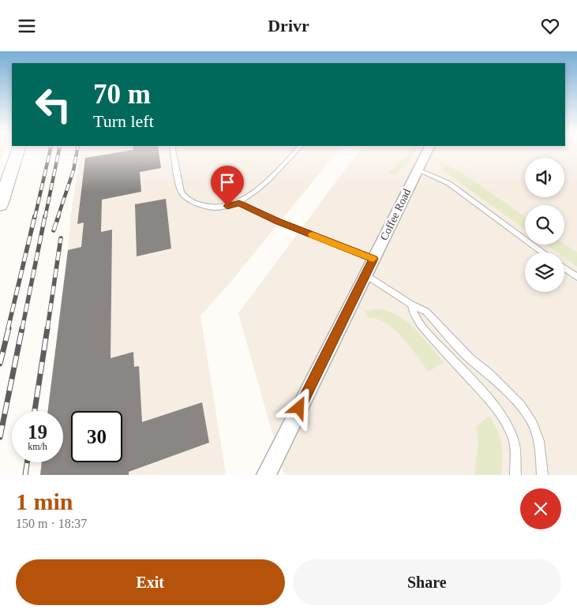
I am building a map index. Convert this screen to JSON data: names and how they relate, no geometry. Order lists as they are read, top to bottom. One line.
{"streets":{"street":["Coffee Road"]},"page":{"header":"Drivr","turn":["70 m","Turn left"],"speed":"19 km/h","limit":"30","heading":["1 min","150 m · 18:37"],"buttons":["Exit","Share"]}}
